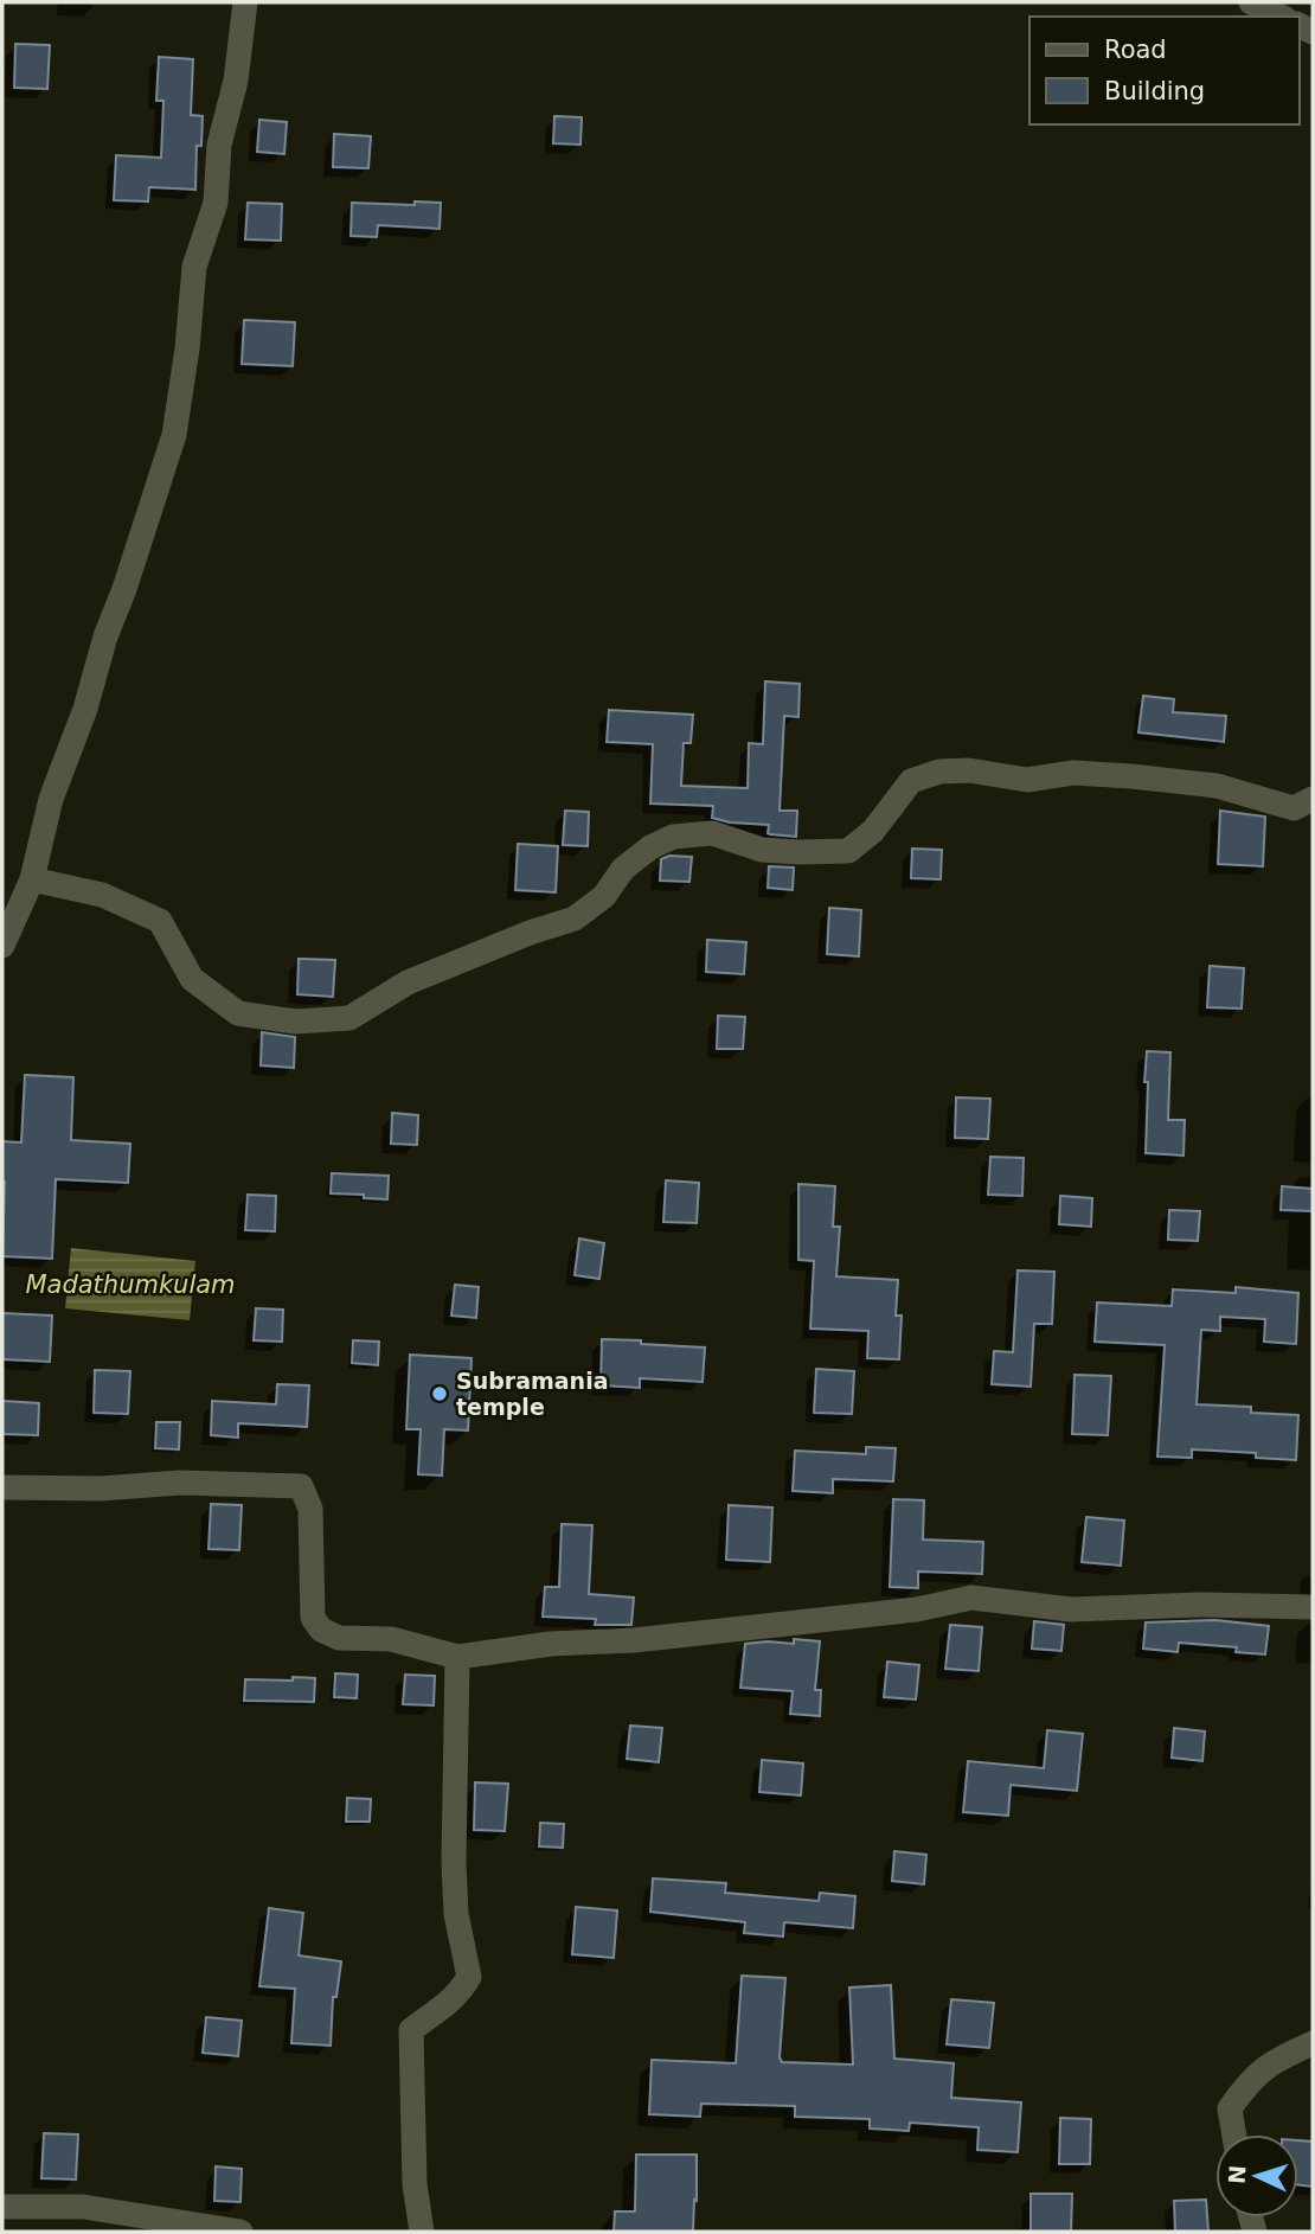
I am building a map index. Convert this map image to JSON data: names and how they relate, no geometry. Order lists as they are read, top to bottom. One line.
{"water":["Madathumkulam"],"places":["Subramania temple"],"legend":["Road","Building"],"north":"left"}
